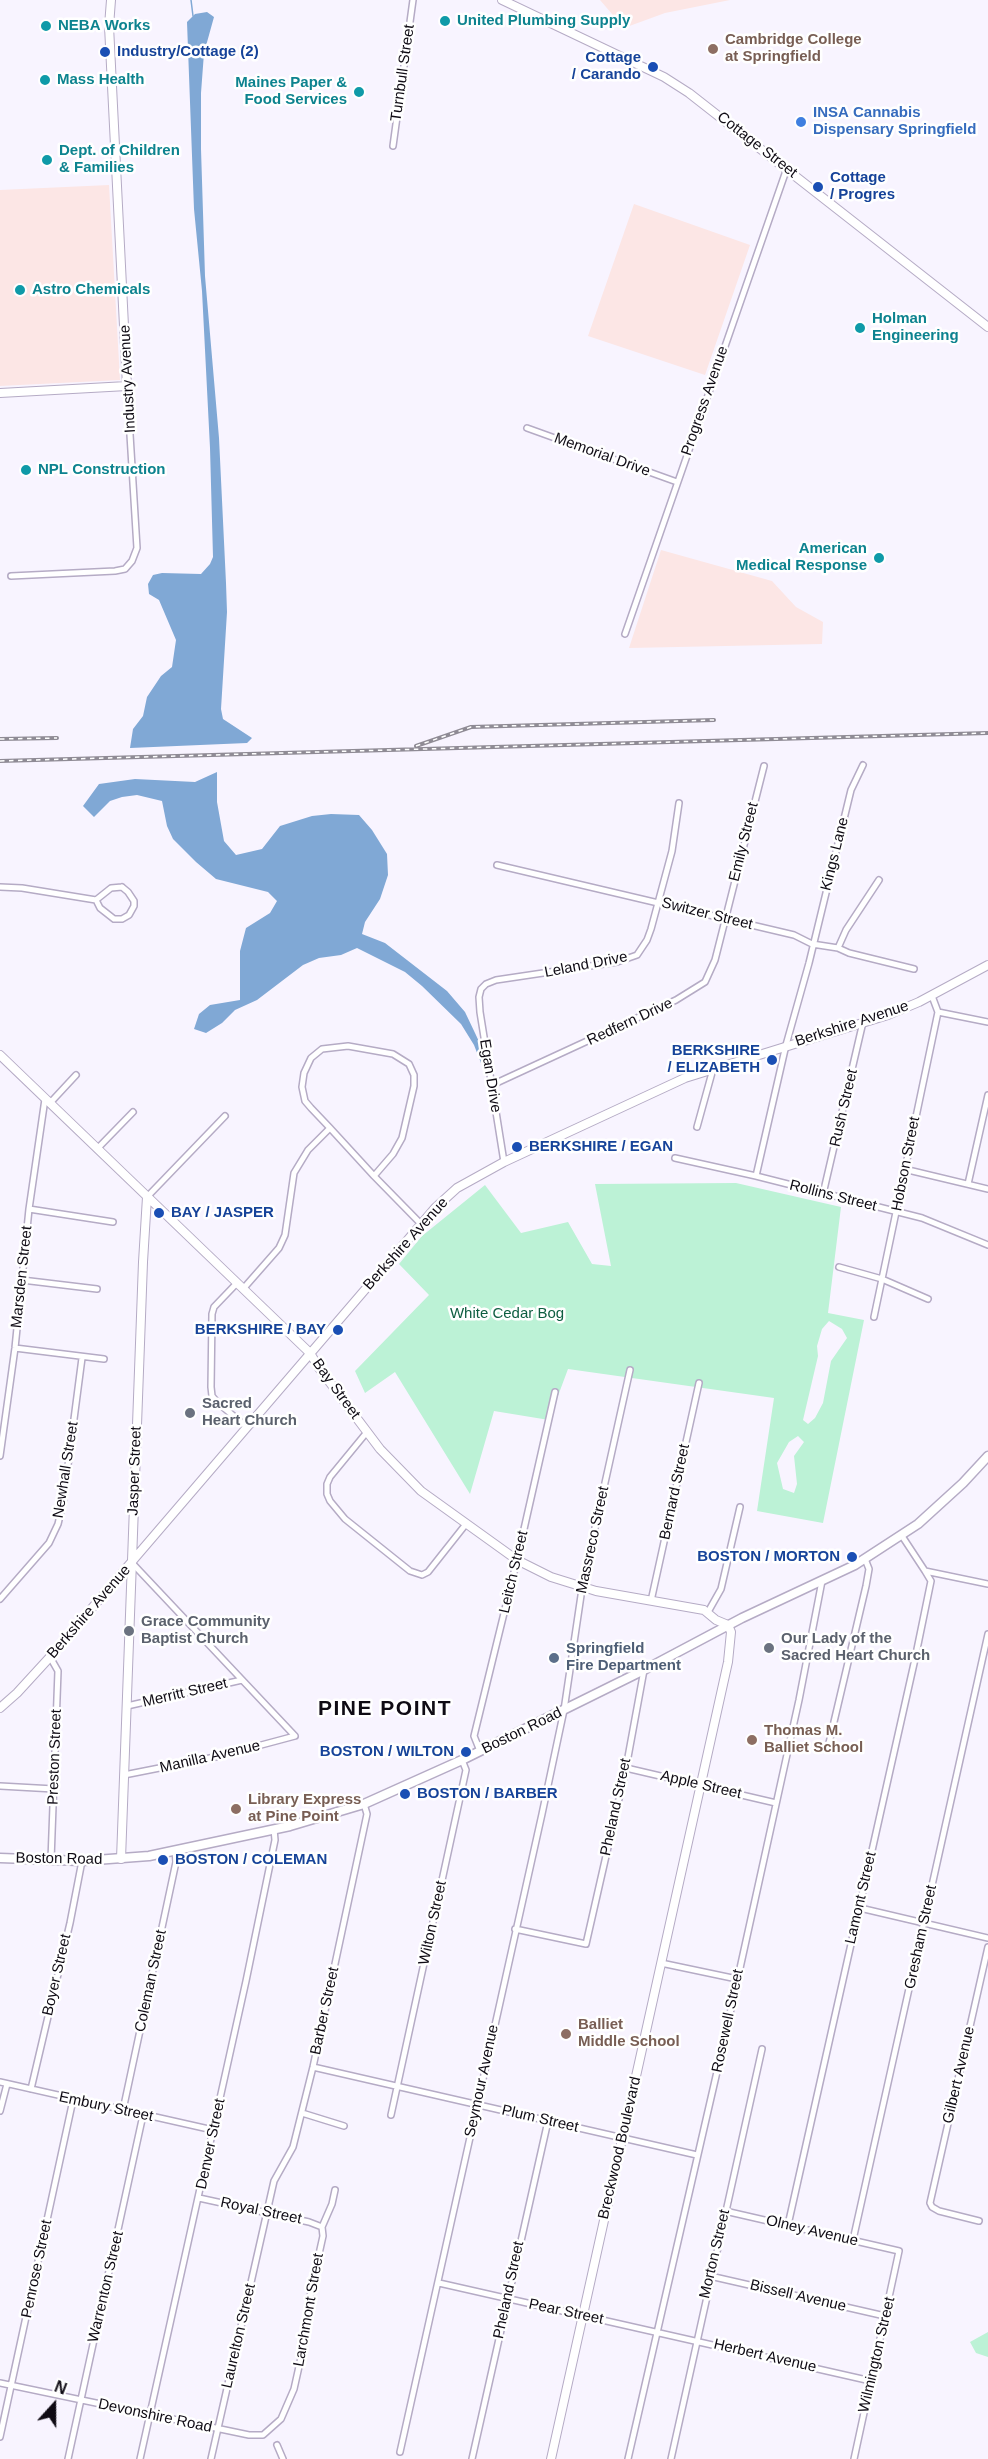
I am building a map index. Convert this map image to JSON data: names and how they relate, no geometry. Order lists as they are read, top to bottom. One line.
{"streets":{"main road":["Cottage Street","Industry Avenue","Berkshire Avenue","Bay Street","Jasper Street","Boston Road","Breckwood Boulevard"],"street":["Turnbull Street","Progress Avenue","Memorial Drive","Emily Street","Kings Lane","Switzer Street","Leland Drive","Redfern Drive","Egan Drive","Rush Street","Hobson Street","Rollins Street","Marsden Street","Newhall Street","Bernard Street","Massreco Street","Leitch Street","Merritt Street","Preston Street","Manilla Avenue","Apple Street","Pheland Street","Lamont Street","Wilton Street","Gresham Street","Boyer Street","Coleman Street","Barber Street","Rosewell Street","Gilbert Avenue","Seymour Avenue","Embury Street","Plum Street","Denver Street","Royal Street","Olney Avenue","Morton Street","Penrose Street","Warrenton Street","Bissell Avenue","Larchmont Street","Pear Street","Laurelton Street","Wilmington Street","Herbert Avenue","Devonshire Road"]},"crossings":[["Cottage Street","Progress Avenue"],["Progress Avenue","Memorial Drive"],["Emily Street","Switzer Street"],["Emily Street","Redfern Drive"],["Kings Lane","Switzer Street"],["Kings Lane","Berkshire Avenue"],["Kings Lane","Rollins Street"],["Switzer Street","Leland Drive"],["Switzer Street","Redfern Drive"],["Leland Drive","Egan Drive"],["Redfern Drive","Egan Drive"],["Berkshire Avenue","Egan Drive"],["Berkshire Avenue","Rush Street"],["Berkshire Avenue","Bay Street"],["Berkshire Avenue","Jasper Street"],["Berkshire Avenue","Preston Street"],["Rush Street","Rollins Street"],["Hobson Street","Rollins Street"],["Marsden Street","Bay Street"],["Bay Street","Jasper Street"],["Bay Street","Bernard Street"],["Bay Street","Massreco Street"],["Bay Street","Leitch Street"],["Bay Street","Boston Road"],["Bay Street","Breckwood Boulevard"],["Jasper Street","Merritt Street"],["Jasper Street","Boston Road"],["Jasper Street","Manilla Avenue"],["Massreco Street","Boston Road"],["Massreco Street","Seymour Avenue"],["Leitch Street","Boston Road"],["Merritt Street","Manilla Avenue"],["Boston Road","Preston Street"],["Boston Road","Pheland Street"],["Boston Road","Wilton Street"],["Boston Road","Boyer Street"],["Boston Road","Coleman Street"],["Boston Road","Barber Street"],["Boston Road","Rosewell Street"],["Boston Road","Seymour Avenue"],["Boston Road","Denver Street"],["Boston Road","Breckwood Boulevard"],["Apple Street","Pheland Street"],["Apple Street","Rosewell Street"],["Apple Street","Breckwood Boulevard"],["Pheland Street","Seymour Avenue"],["Pheland Street","Plum Street"],["Pheland Street","Pear Street"],["Lamont Street","Olney Avenue"],["Wilton Street","Plum Street"],["Gresham Street","Olney Avenue"],["Boyer Street","Embury Street"],["Coleman Street","Embury Street"],["Barber Street","Plum Street"],["Barber Street","Royal Street"],["Barber Street","Laurelton Street"],["Rosewell Street","Plum Street"],["Rosewell Street","Pear Street"],["Rosewell Street","Herbert Avenue"],["Seymour Avenue","Plum Street"],["Seymour Avenue","Pear Street"],["Embury Street","Denver Street"],["Embury Street","Penrose Street"],["Embury Street","Warrenton Street"],["Plum Street","Breckwood Boulevard"],["Denver Street","Royal Street"],["Denver Street","Devonshire Road"],["Breckwood Boulevard","Pear Street"],["Royal Street","Larchmont Street"],["Royal Street","Laurelton Street"],["Olney Avenue","Morton Street"],["Olney Avenue","Wilmington Street"],["Morton Street","Bissell Avenue"],["Morton Street","Herbert Avenue"],["Penrose Street","Devonshire Road"],["Warrenton Street","Devonshire Road"],["Bissell Avenue","Wilmington Street"],["Larchmont Street","Devonshire Road"],["Pear Street","Herbert Avenue"],["Laurelton Street","Devonshire Road"],["Wilmington Street","Herbert Avenue"]],"districts":["PINE POINT"],"parks":["White Cedar Bog"],"places":["United Plumbing Supply","NEBA Works","Cambridge College at Springfield","Industry/Cottage (2)","Cottage / Carando","Mass Health","Maines Paper & Food Services","INSA Cannabis Dispensary Springfield","Dept. of Children & Families","Cottage / Progres","Astro Chemicals","Holman Engineering","NPL Construction","American Medical Response","BERKSHIRE / ELIZABETH","BERKSHIRE / EGAN","BAY / JASPER","BERKSHIRE / BAY","Sacred Heart Church","BOSTON / MORTON","Grace Community Baptist Church","Our Lady of the Sacred Heart Church","Springfield Fire Department","Thomas M. Balliet School","BOSTON / WILTON","BOSTON / BARBER","Library Express at Pine Point","BOSTON / COLEMAN","Balliet Middle School"],"north":"top"}
